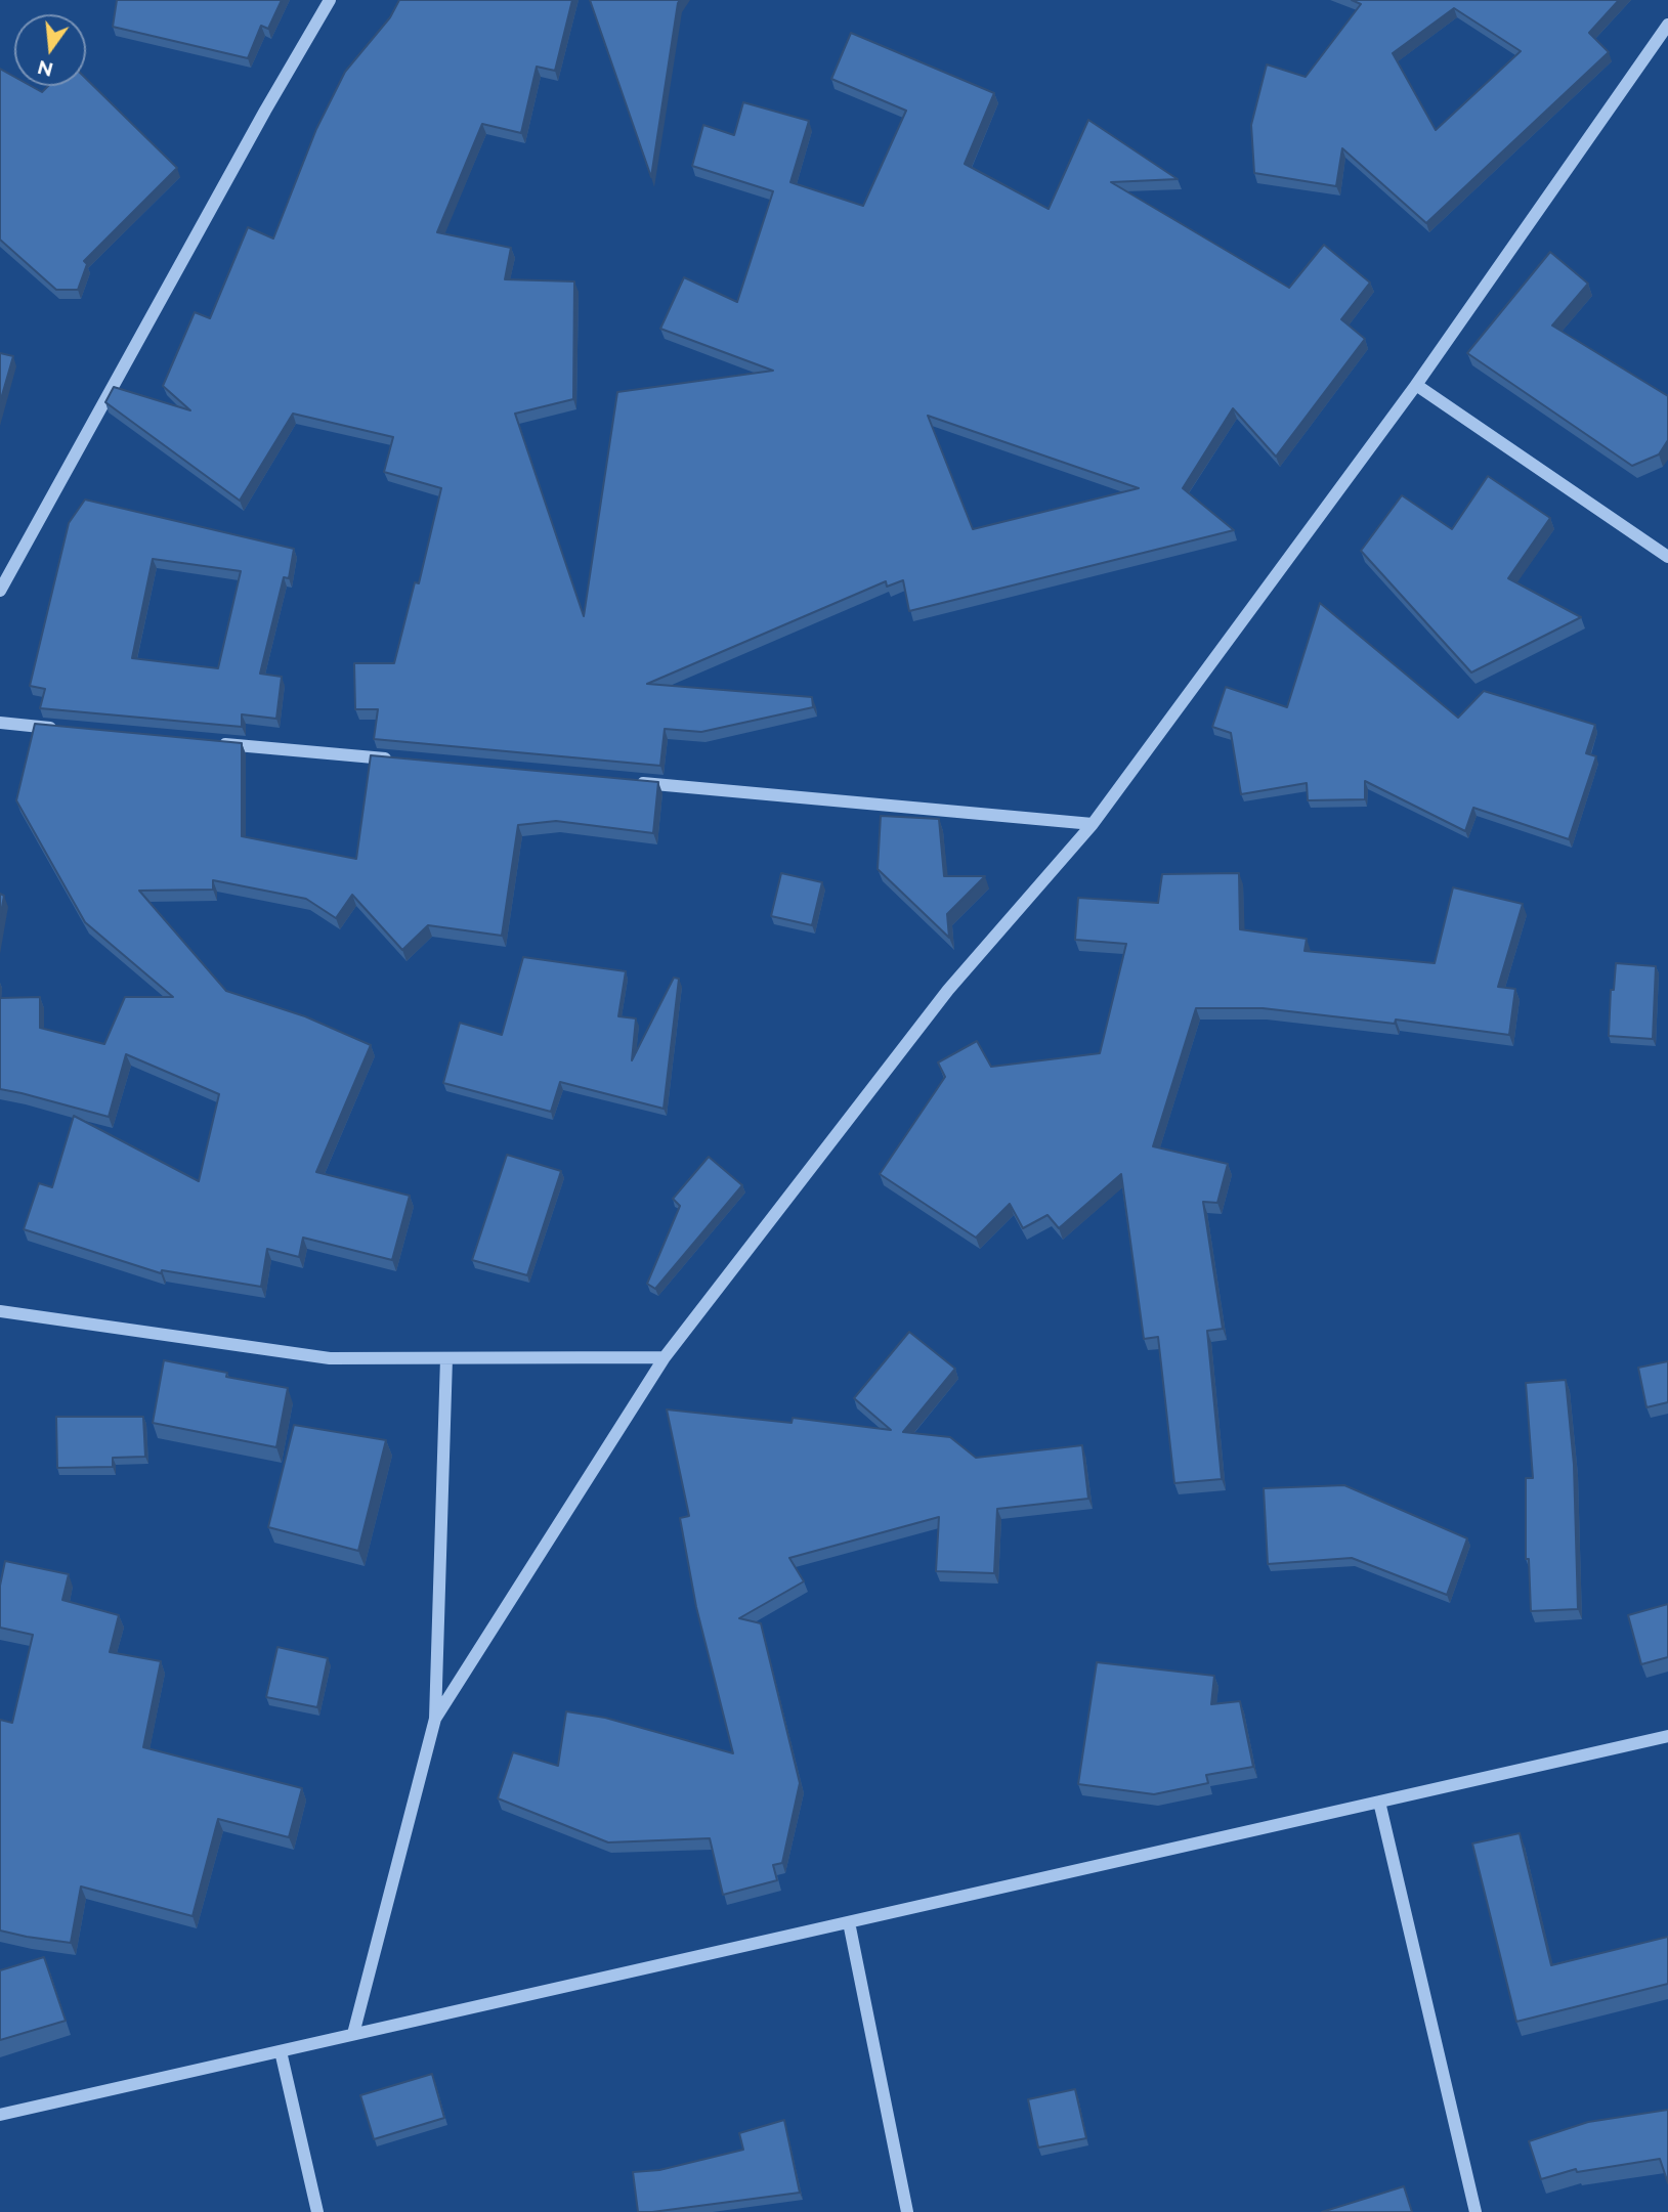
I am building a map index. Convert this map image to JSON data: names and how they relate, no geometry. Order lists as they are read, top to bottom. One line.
{"north":"bottom"}
